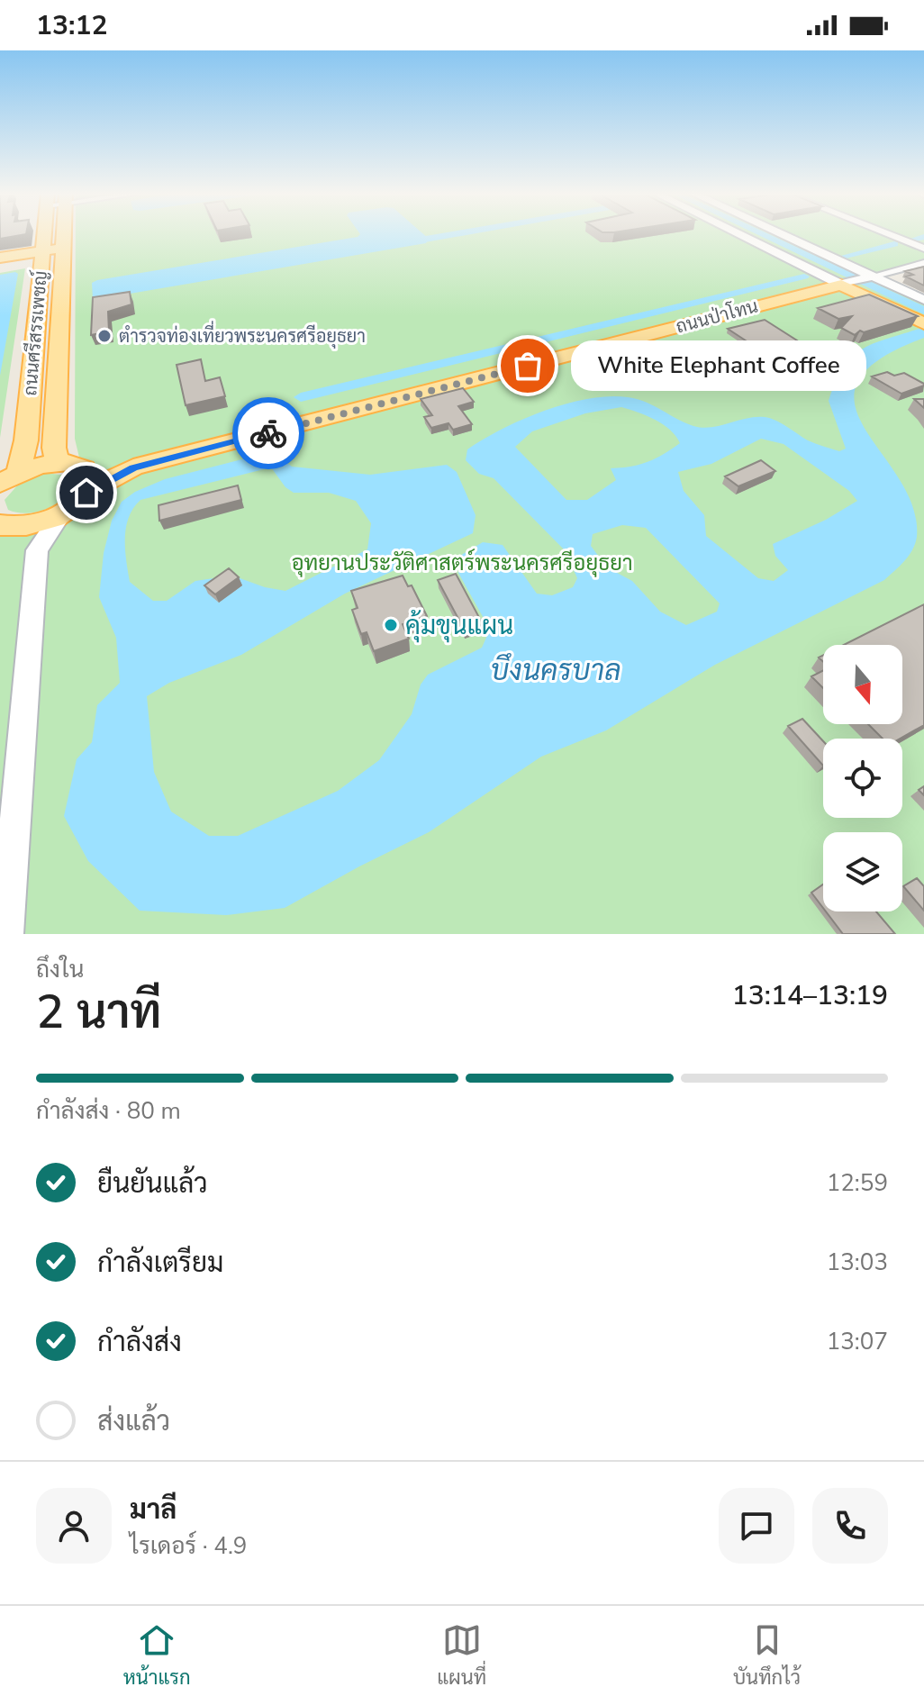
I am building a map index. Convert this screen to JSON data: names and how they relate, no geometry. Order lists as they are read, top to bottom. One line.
{"streets":{"main road":["ถนนป่าโทน","ถนนศรีสรรเพชญ์"]},"water":["บึงนครบาล"],"parks":["อุทยานประวัติศาสตร์พระนครศรีอยุธยา"],"places":["ตำรวจท่องเที่ยวพระนครศรีอยุธยา","White Elephant Coffee","คุ้มขุนแผน"],"north":"bottom","page":{"status":"13:12","bubble":"White Elephant Coffee","heading":["2 นาที","ถึงใน","13:14–13:19"],"panel":["มาลี","ไรเดอร์ · 4.9"],"bar":"กำลังส่ง · 80 m","list":[["ยืนยันแล้ว","12:59"],["กำลังเตรียม","13:03"],["กำลังส่ง","13:07"],"ส่งแล้ว"],"tabs":["หน้าแรก","แผนที่","บันทึกไว้"]}}
